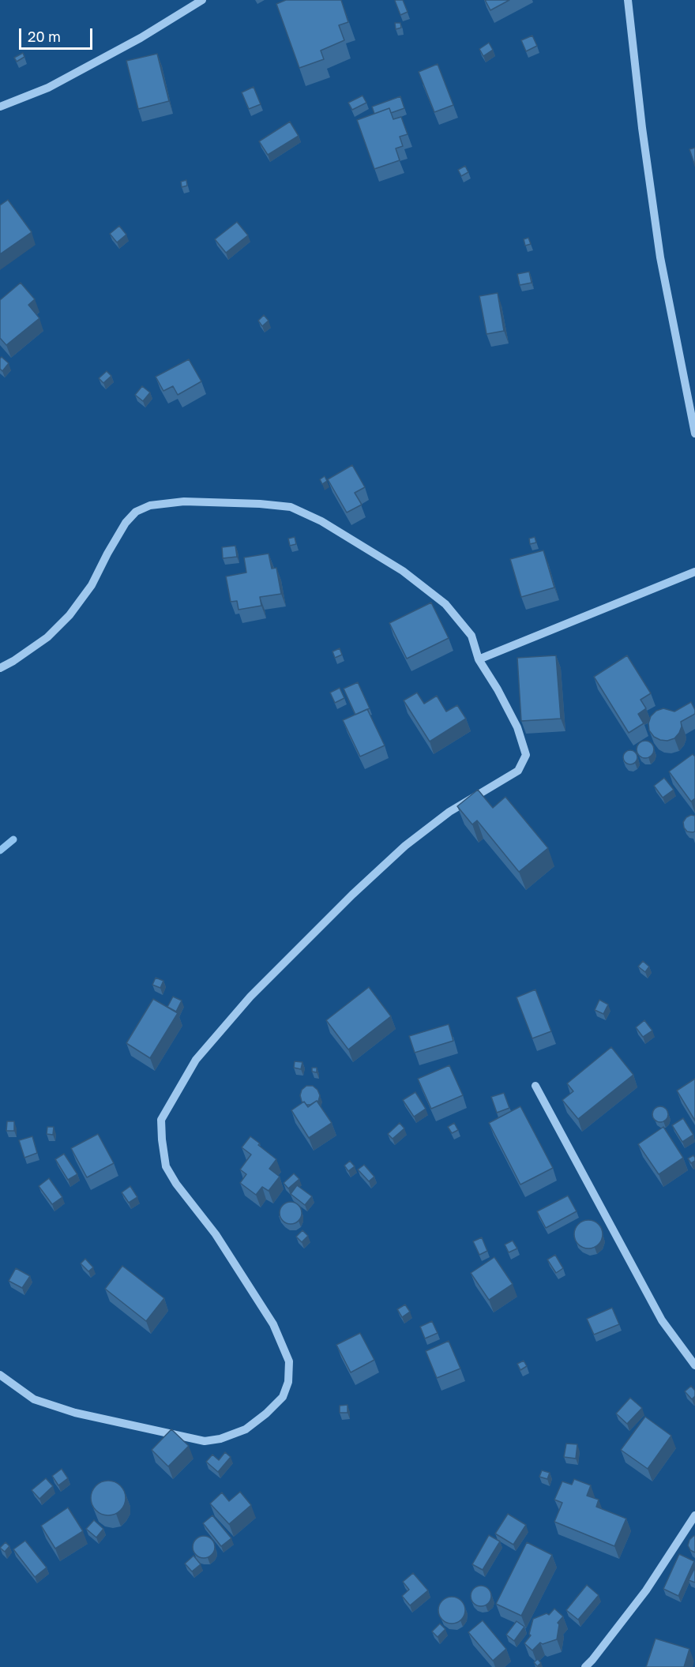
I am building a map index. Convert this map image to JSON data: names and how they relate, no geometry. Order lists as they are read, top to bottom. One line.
{"scale_bar":"20 m"}
